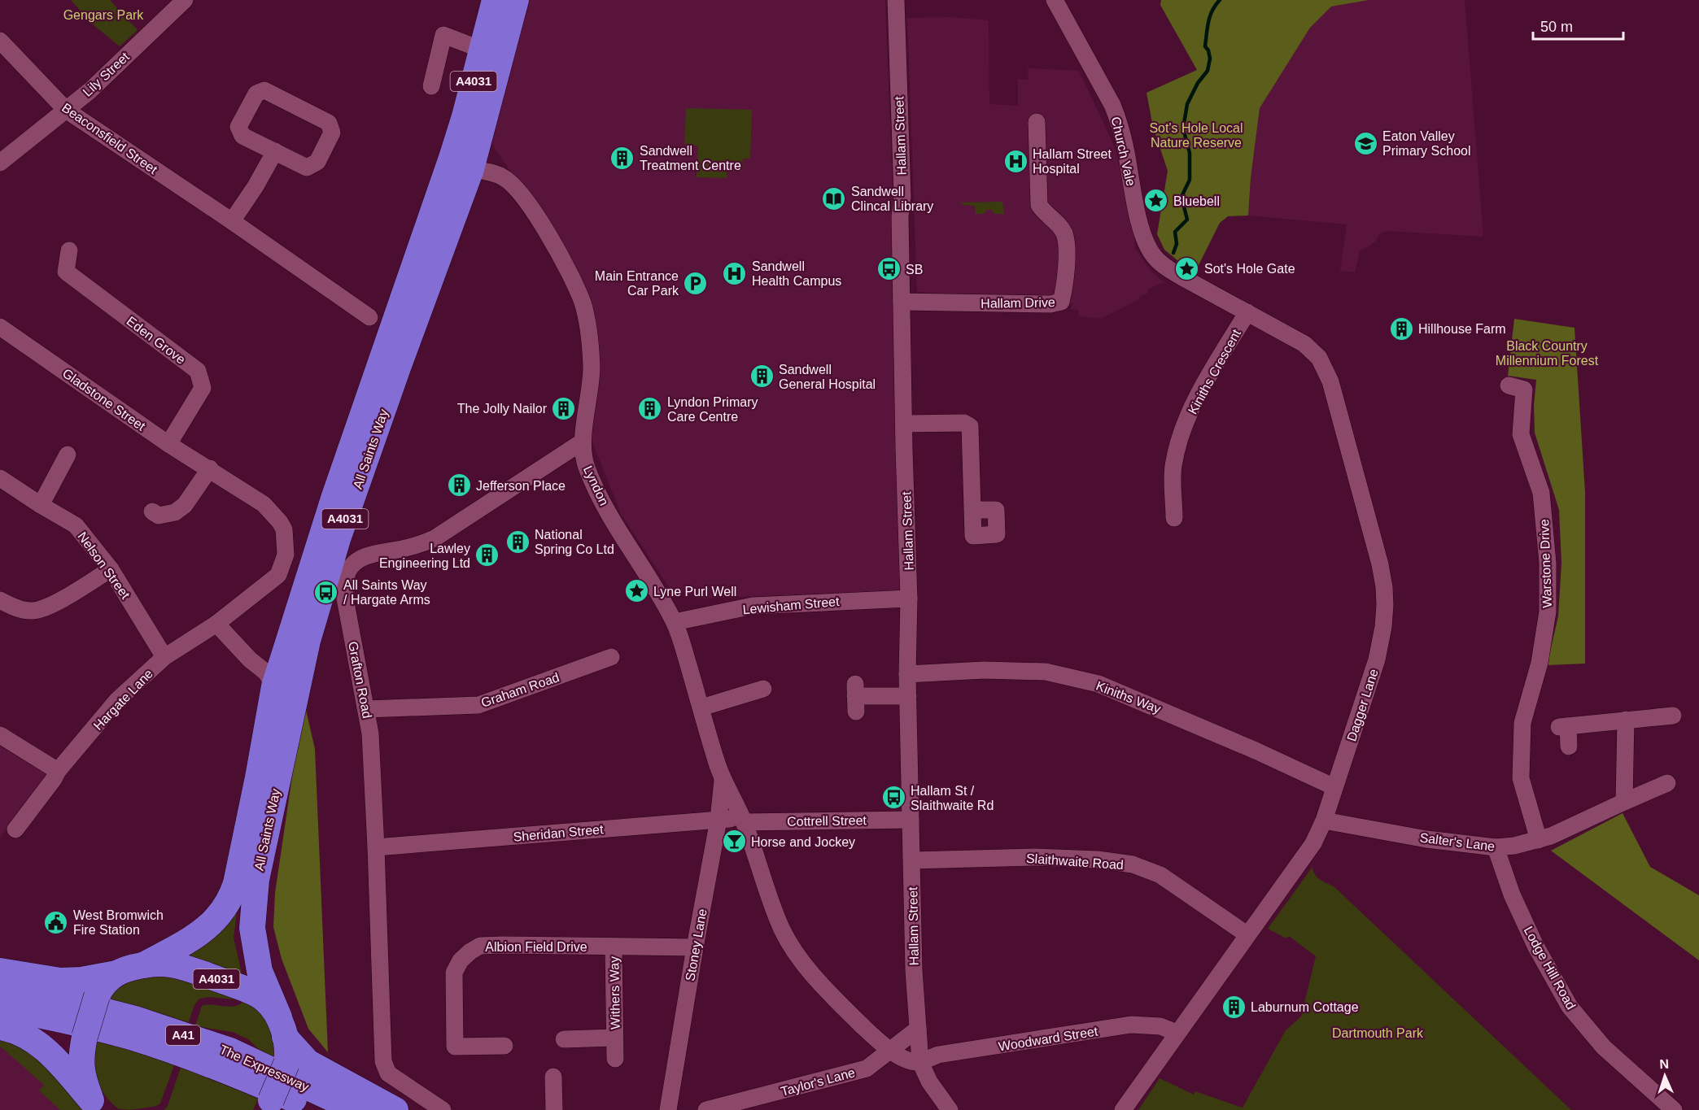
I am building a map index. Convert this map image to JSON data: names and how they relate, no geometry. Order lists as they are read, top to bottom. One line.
{"streets":{"highway":["A4031","All Saints Way","A41","The Expressway"],"street":["Lily Street","Hallam Street","Beaconsfield Street","Church Vale","Hallam Drive","Eden Grove","Kiniths Crescent","Gladstone Street","Lyndon","Warstone Drive","Nelson Street","Lewisham Street","Grafton Road","Graham Road","Kiniths Way","Hargate Lane","Dagger Lane","Cottrell Street","Sheridan Street","Salter's Lane","Slaithwaite Road","Stoney Lane","Albion Field Drive","Lodge Hill Road","Withers Way","Woodward Street","Taylor's Lane"]},"crossings":[["Lily Street","Beaconsfield Street"],["A4031","All Saints Way"],["Hallam Street","Hallam Drive"],["Hallam Street","Lyndon"],["Hallam Street","Lewisham Street"],["Hallam Street","Kiniths Way"],["Hallam Street","Cottrell Street"],["Hallam Street","Slaithwaite Road"],["Hallam Street","Woodward Street"],["Hallam Street","Taylor's Lane"],["Church Vale","Kiniths Crescent"],["Church Vale","Dagger Lane"],["Eden Grove","Gladstone Street"],["Gladstone Street","Hargate Lane"],["All Saints Way","Lyndon"],["Lyndon","Lewisham Street"],["Lyndon","Grafton Road"],["Lyndon","Cottrell Street"],["Lyndon","Sheridan Street"],["Lyndon","Stoney Lane"],["Lyndon","Woodward Street"],["Lyndon","Taylor's Lane"],["Warstone Drive","Salter's Lane"],["Nelson Street","Hargate Lane"],["Grafton Road","Graham Road"],["Grafton Road","Sheridan Street"],["Kiniths Way","Dagger Lane"],["Dagger Lane","Salter's Lane"],["Dagger Lane","Slaithwaite Road"],["Dagger Lane","Woodward Street"],["Cottrell Street","Sheridan Street"],["Sheridan Street","Stoney Lane"],["Salter's Lane","Lodge Hill Road"],["Stoney Lane","Albion Field Drive"],["Albion Field Drive","Withers Way"]],"parks":["Gengars Park","Sot's Hole Local Nature Reserve","Black Country Millennium Forest","Dartmouth Park"],"places":{"school or university":["Eaton Valley Primary School"],"building":["Sandwell Treatment Centre","Hillhouse Farm","Sandwell General Hospital","The Jolly Nailor","Lyndon Primary Care Centre","Jefferson Place","National Spring Co Ltd","Lawley Engineering Ltd","Laburnum Cottage"],"hospital":["Hallam Street Hospital","Sandwell Health Campus"],"library":["Sandwell Clincal Library"],"place":["Bluebell","Sot's Hole Gate","Lyne Purl Well"],"bus stop":["SB","All Saints Way / Hargate Arms","Hallam St / Slaithwaite Rd"],"parking":["Main Entrance Car Park"],"bar":["Horse and Jockey"],"public building":["West Bromwich Fire Station"]},"scale_bar":"50 m","north":"top"}
